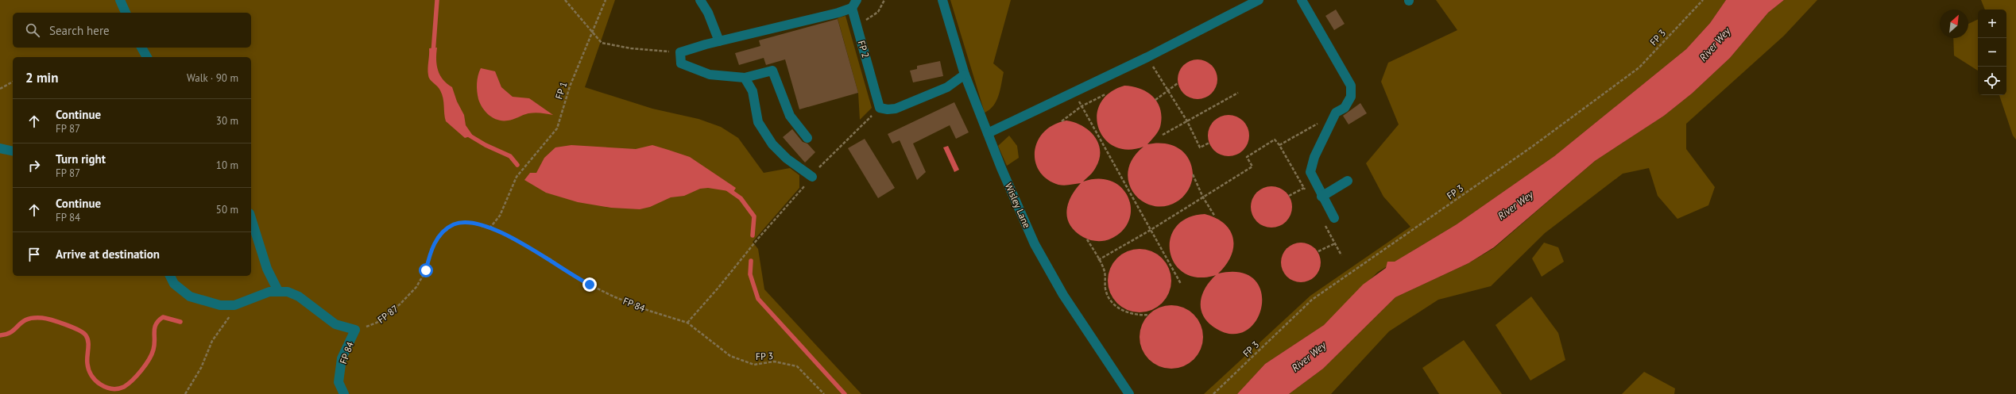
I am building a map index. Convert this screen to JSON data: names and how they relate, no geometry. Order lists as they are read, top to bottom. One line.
{"streets":{"street":["FP 2","Wisley Lane","FP 84"],"path":["FP 3","FP 1","FP 87"]},"crossings":[["FP 3","FP 84"],["FP 2","Wisley Lane"],["FP 1","FP 84"],["FP 1","FP 87"],["FP 84","FP 87"]],"water":["River Wey"],"north":"top right","page":{"map_buttons":["+","−"],"search":"Search here","heading":["2 min","Walk · 90 m"],"list":[["Continue","FP 87","30 m"],["Turn right","FP 87","10 m"],["Continue","FP 84","50 m"],"Arrive at destination"]}}
